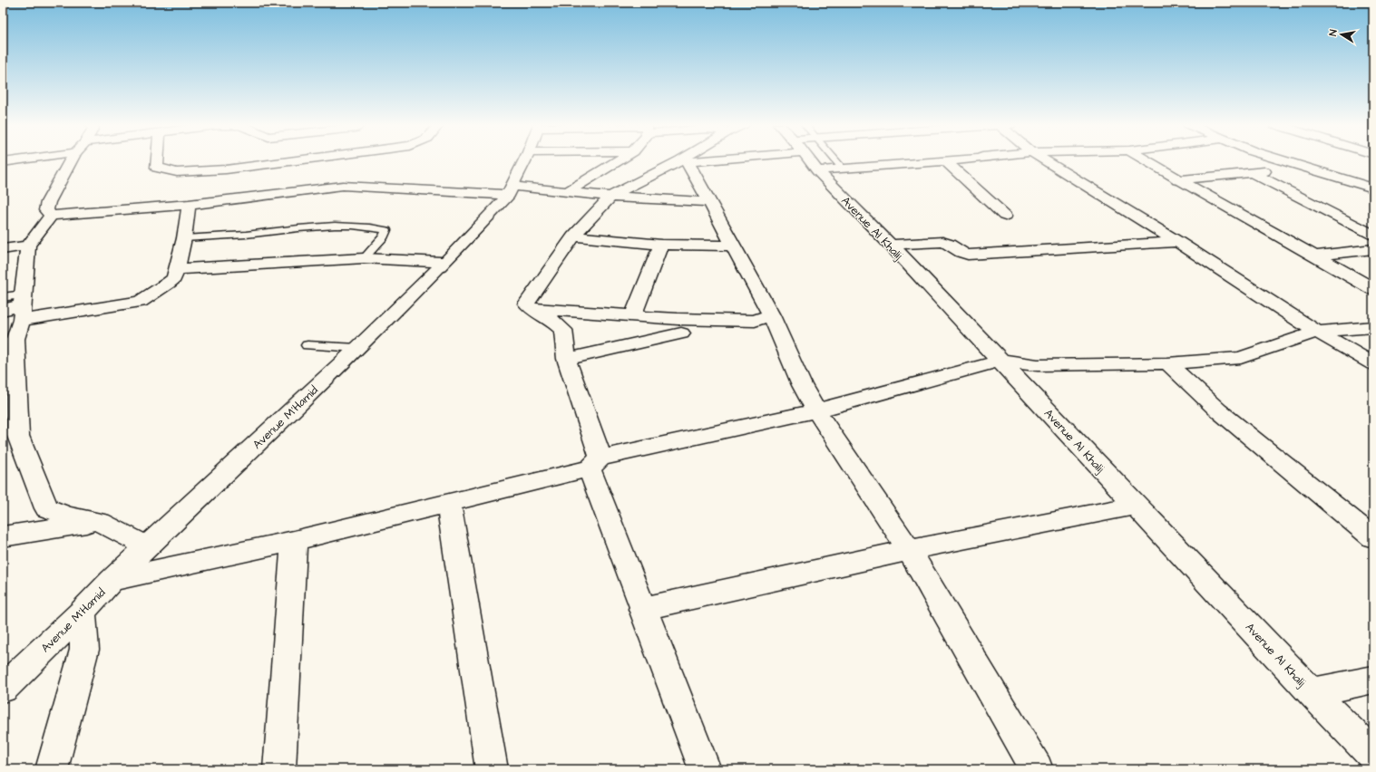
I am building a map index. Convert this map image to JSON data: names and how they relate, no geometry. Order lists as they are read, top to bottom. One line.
{"streets":{"street":["Avenue Al Khalij","Avenue M'Hamid"]},"north":"left"}
